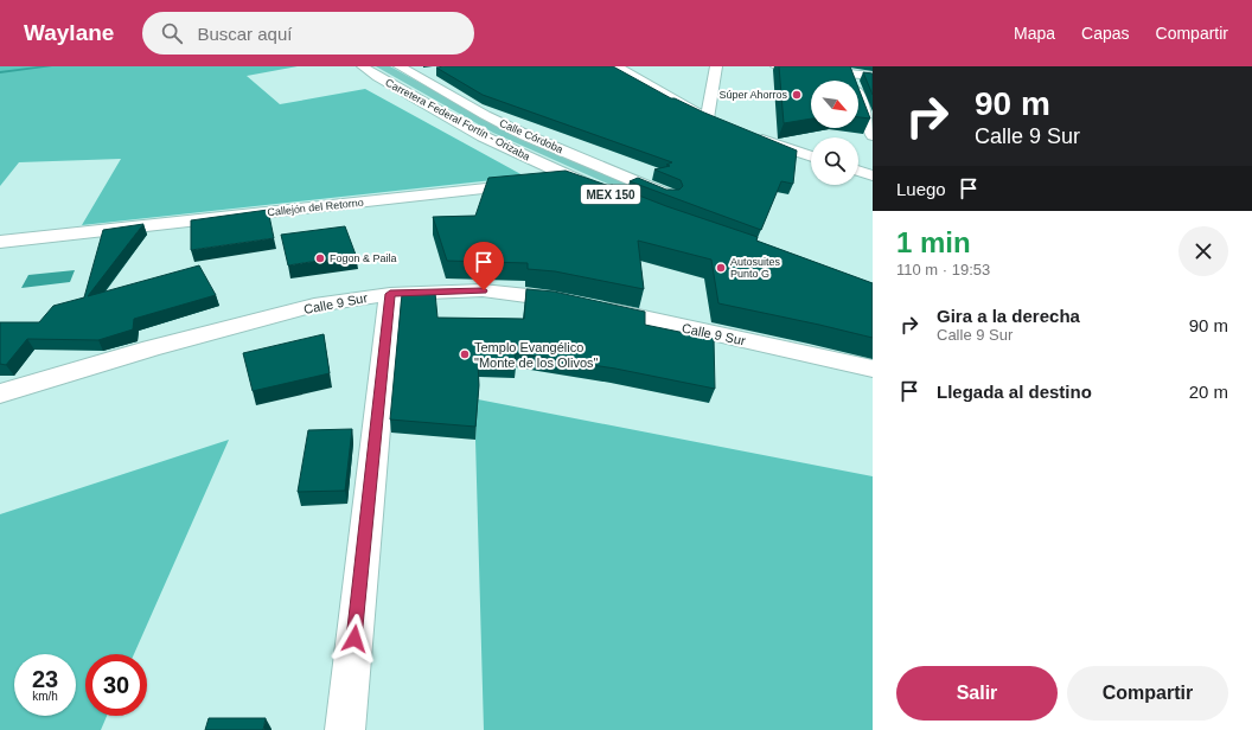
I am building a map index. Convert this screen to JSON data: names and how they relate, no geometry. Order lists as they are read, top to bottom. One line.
{"streets":{"street":["Carretera Federal Fortín - Orizaba","Calle Córdoba","MEX 150","Callejón del Retorno","Calle 9 Sur"]},"crossings":[["Carretera Federal Fortín - Orizaba","Callejón del Retorno"]],"places":["Súper Ahorros","Fogon & Paila","Autosuites Punto G","Templo Evangélico \"Monte de los Olivos\""],"north":"bottom right","page":{"header":"Waylane","search":"Buscar aquí","nav":["Mapa","Capas","Compartir"],"turn":["90 m","Calle 9 Sur"],"then":"Luego","heading":["1 min","110 m · 19:53"],"list":[{"name":"Gira a la derecha","note":"Calle 9 Sur","value":"90 m"},{"name":"Llegada al destino","value":"20 m"}],"speed":"23 km/h","limit":"30","buttons":["Salir","Compartir"]}}
